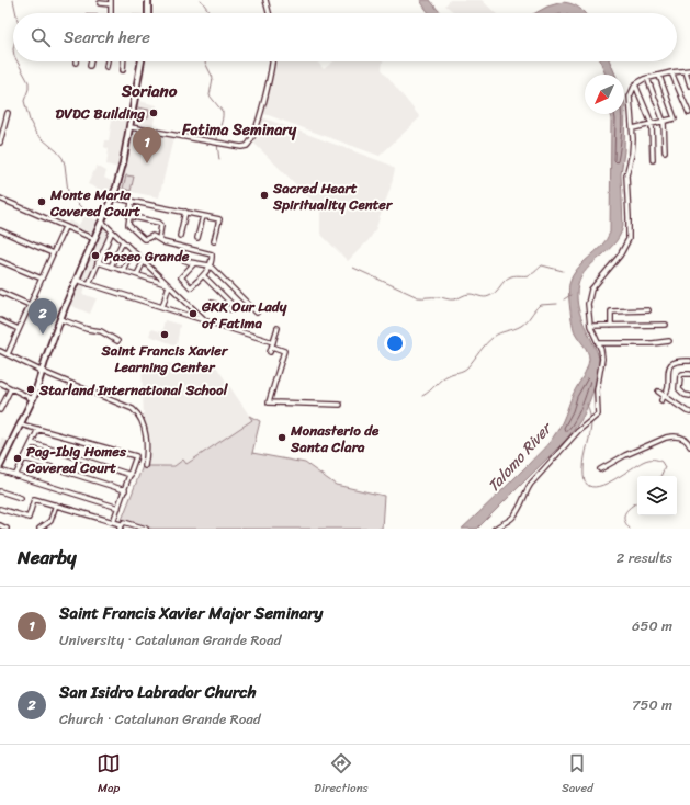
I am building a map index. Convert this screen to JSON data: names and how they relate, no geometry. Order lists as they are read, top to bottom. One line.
{"districts":["Soriano","Fatima Seminary"],"water":["Talomo River"],"places":["DVDC Building","Sacred Heart Spirituality Center","Monte Maria Covered Court","Paseo Grande","GKK Our Lady of Fatima","Saint Francis Xavier Learning Center","Starland International School","Monasterio de Santa Clara","Pag-Ibig Homes Covered Court"],"north":"bottom left","page":{"search":"Search here","pins":["1","2"],"heading":["Nearby","2 results"],"list":[{"mark":"1","name":"Saint Francis Xavier Major Seminary","note":"University · Catalunan Grande Road","value":"650 m"},{"mark":"2","name":"San Isidro Labrador Church","note":"Church · Catalunan Grande Road","value":"750 m"}],"nav":["Map","Directions","Saved"]}}
